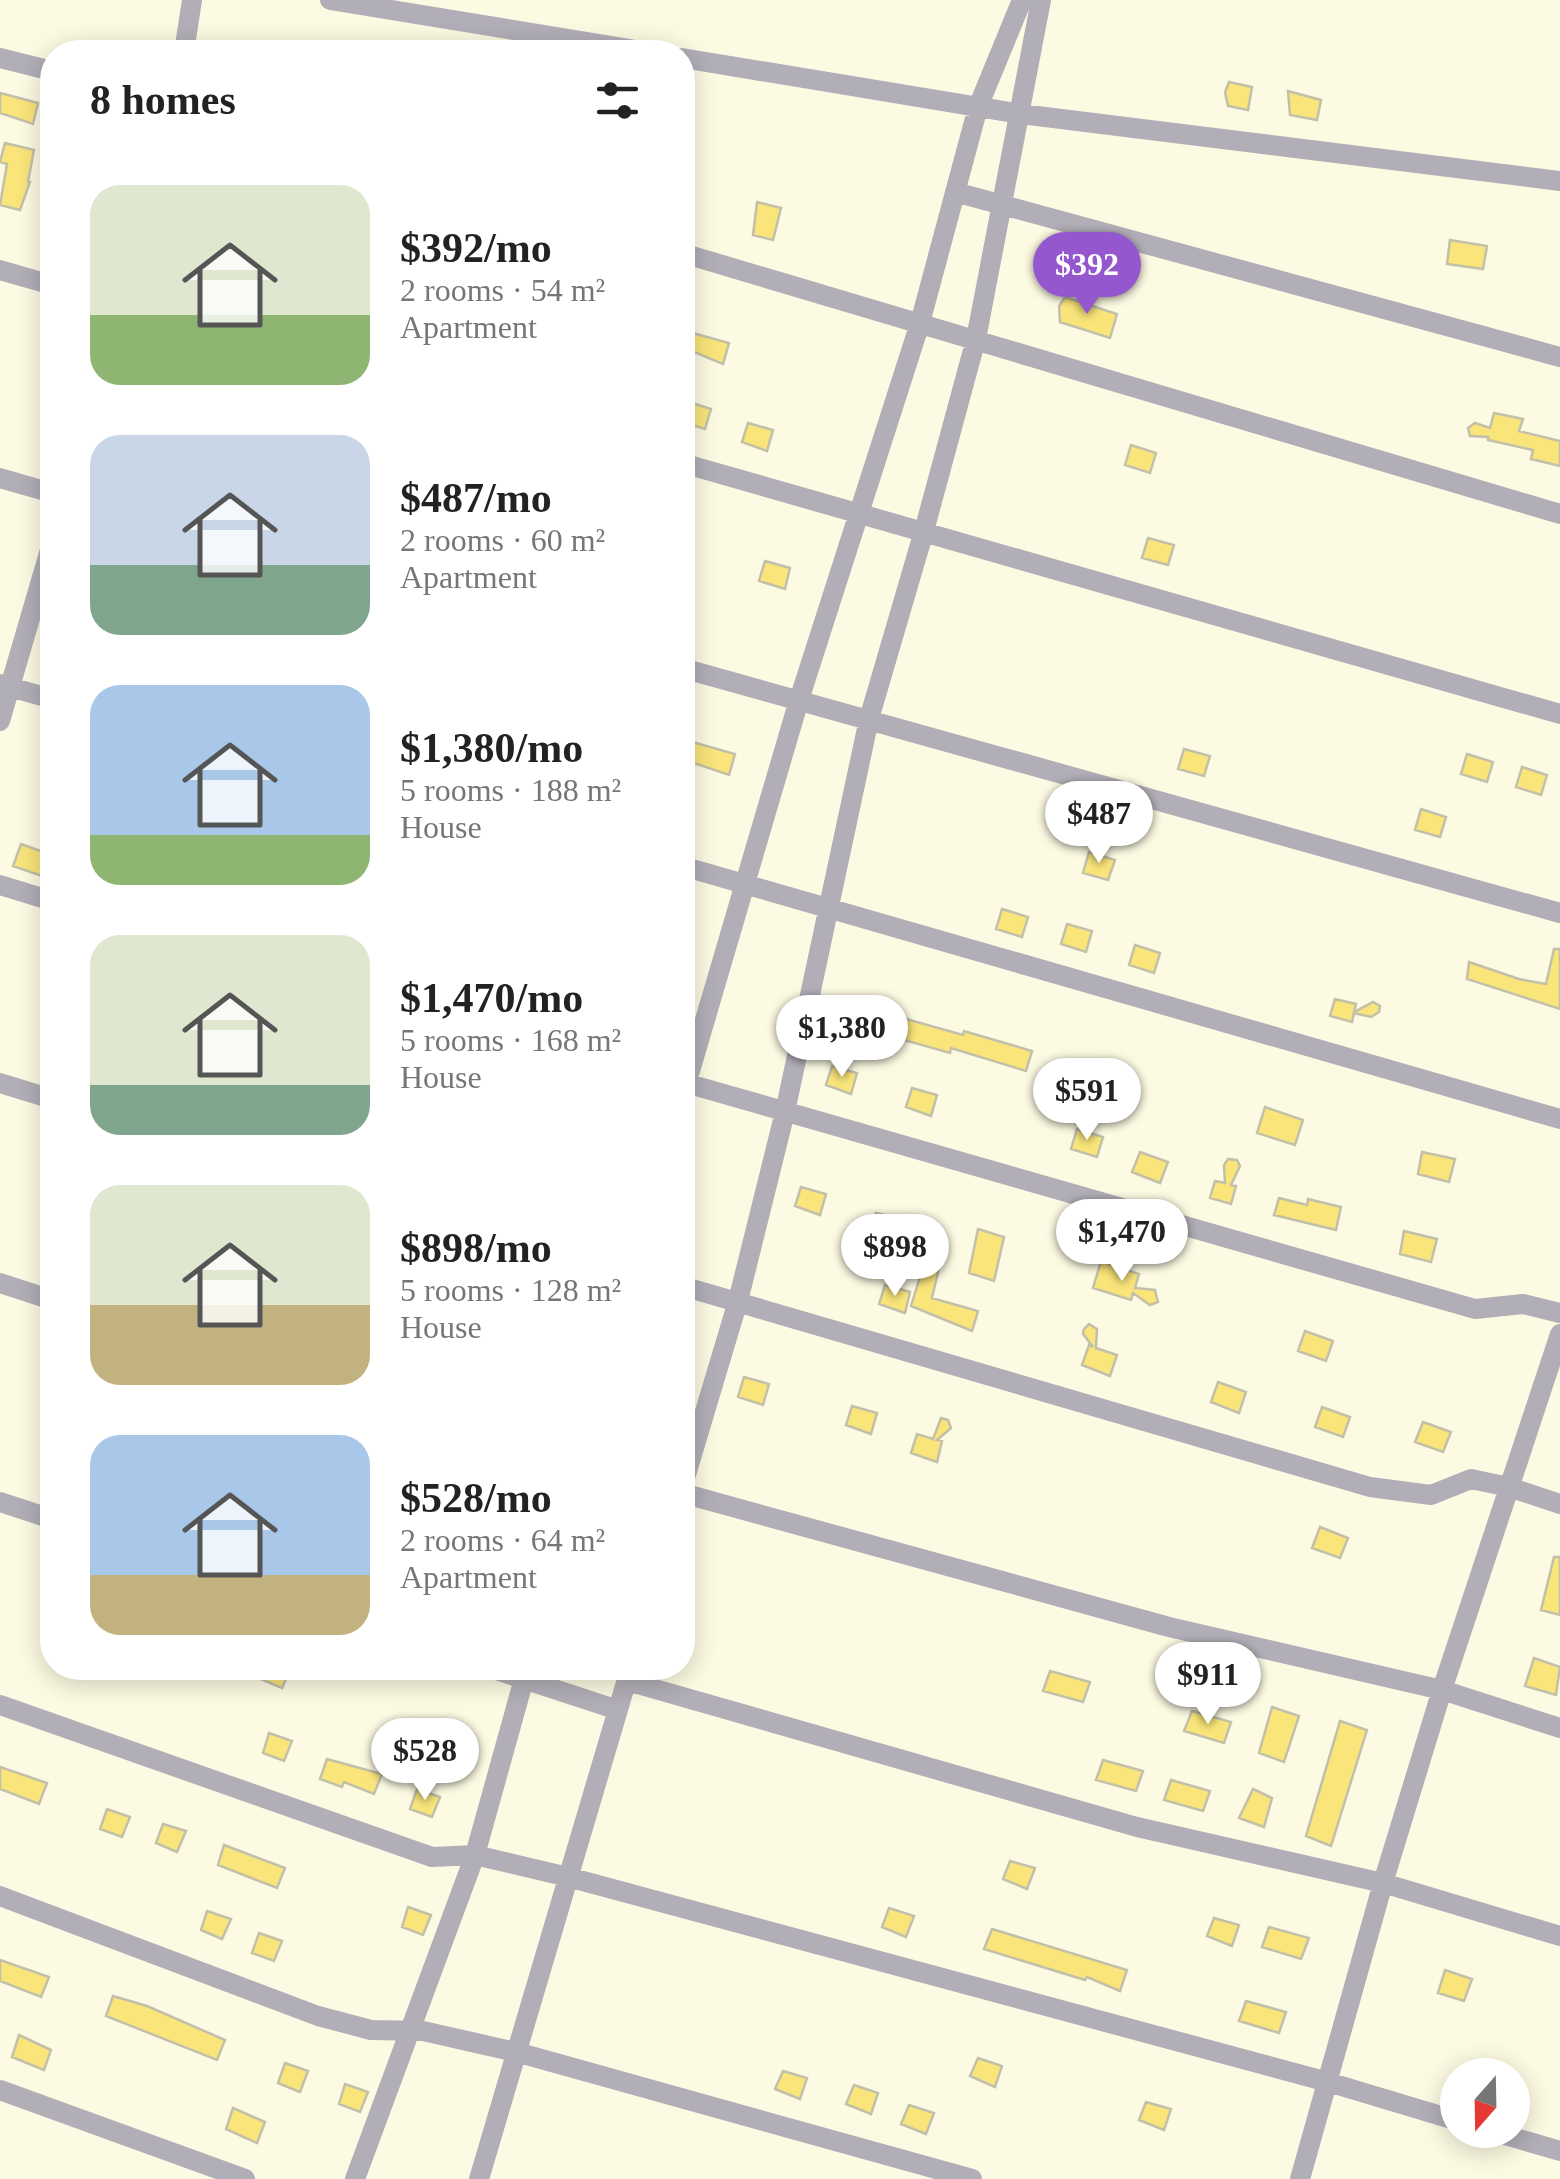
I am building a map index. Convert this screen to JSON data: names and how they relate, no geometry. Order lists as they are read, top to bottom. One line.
{"north":"bottom","page":{"heading":"8 homes","list":[{"name":"$392/mo","note":"2 rooms · 54 m² · Apartment"},{"name":"$487/mo","note":"2 rooms · 60 m² · Apartment"},{"name":"$1,380/mo","note":"5 rooms · 188 m² · House"},{"name":"$1,470/mo","note":"5 rooms · 168 m² · House"},{"name":"$898/mo","note":"5 rooms · 128 m² · House"},{"name":"$528/mo","note":"2 rooms · 64 m² · Apartment"}],"price":["$392","$487","$1,380","$591","$1,470","$898","$911","$528"]}}
